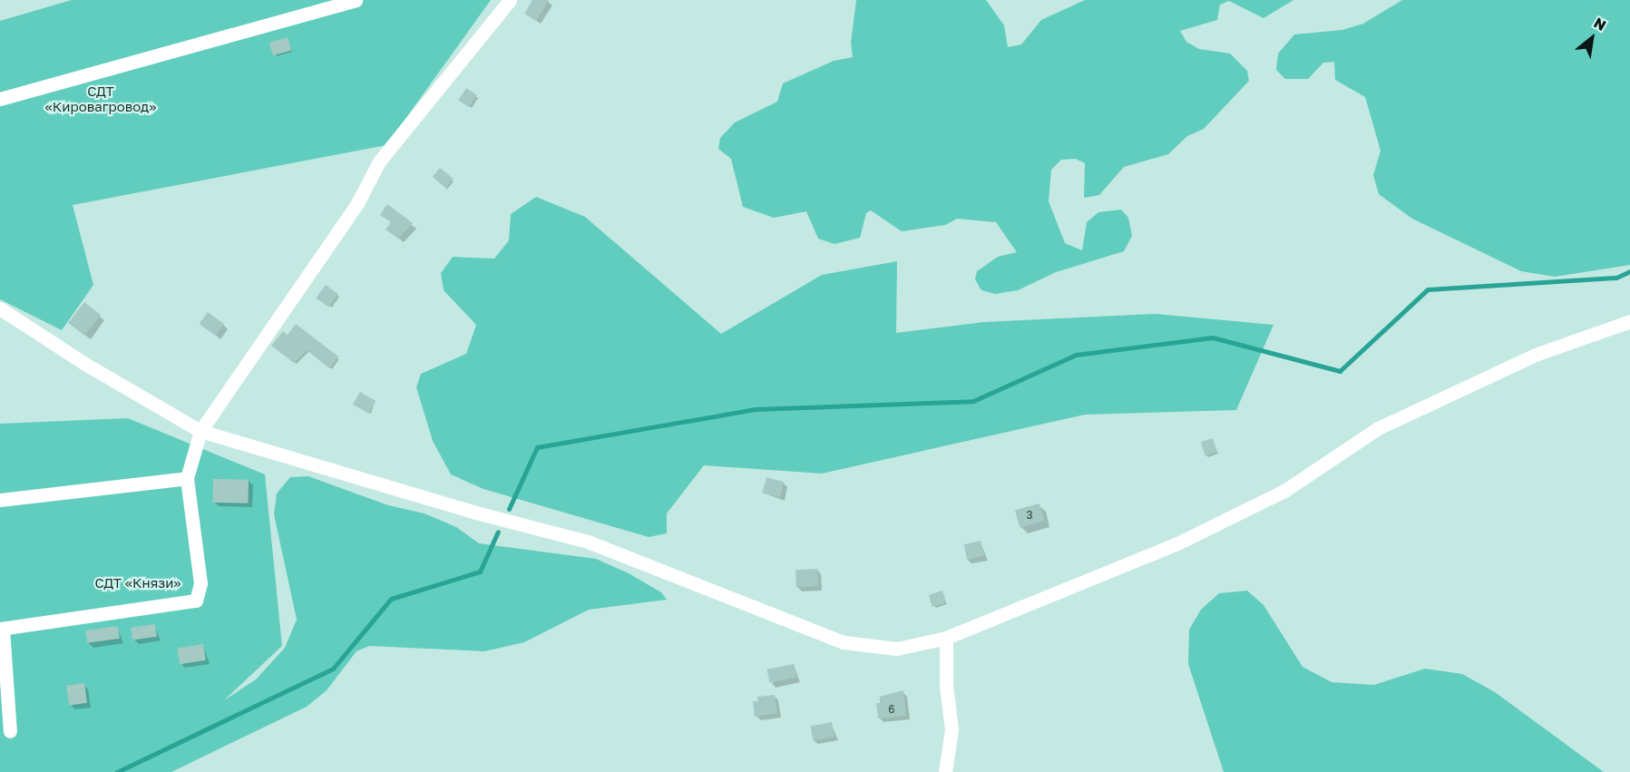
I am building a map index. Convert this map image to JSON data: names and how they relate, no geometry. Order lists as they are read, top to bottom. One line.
{"parks":["СДТ «Кировагровод»","СДТ «Князи»"],"house_numbers":["3","6"],"north":"top right"}
